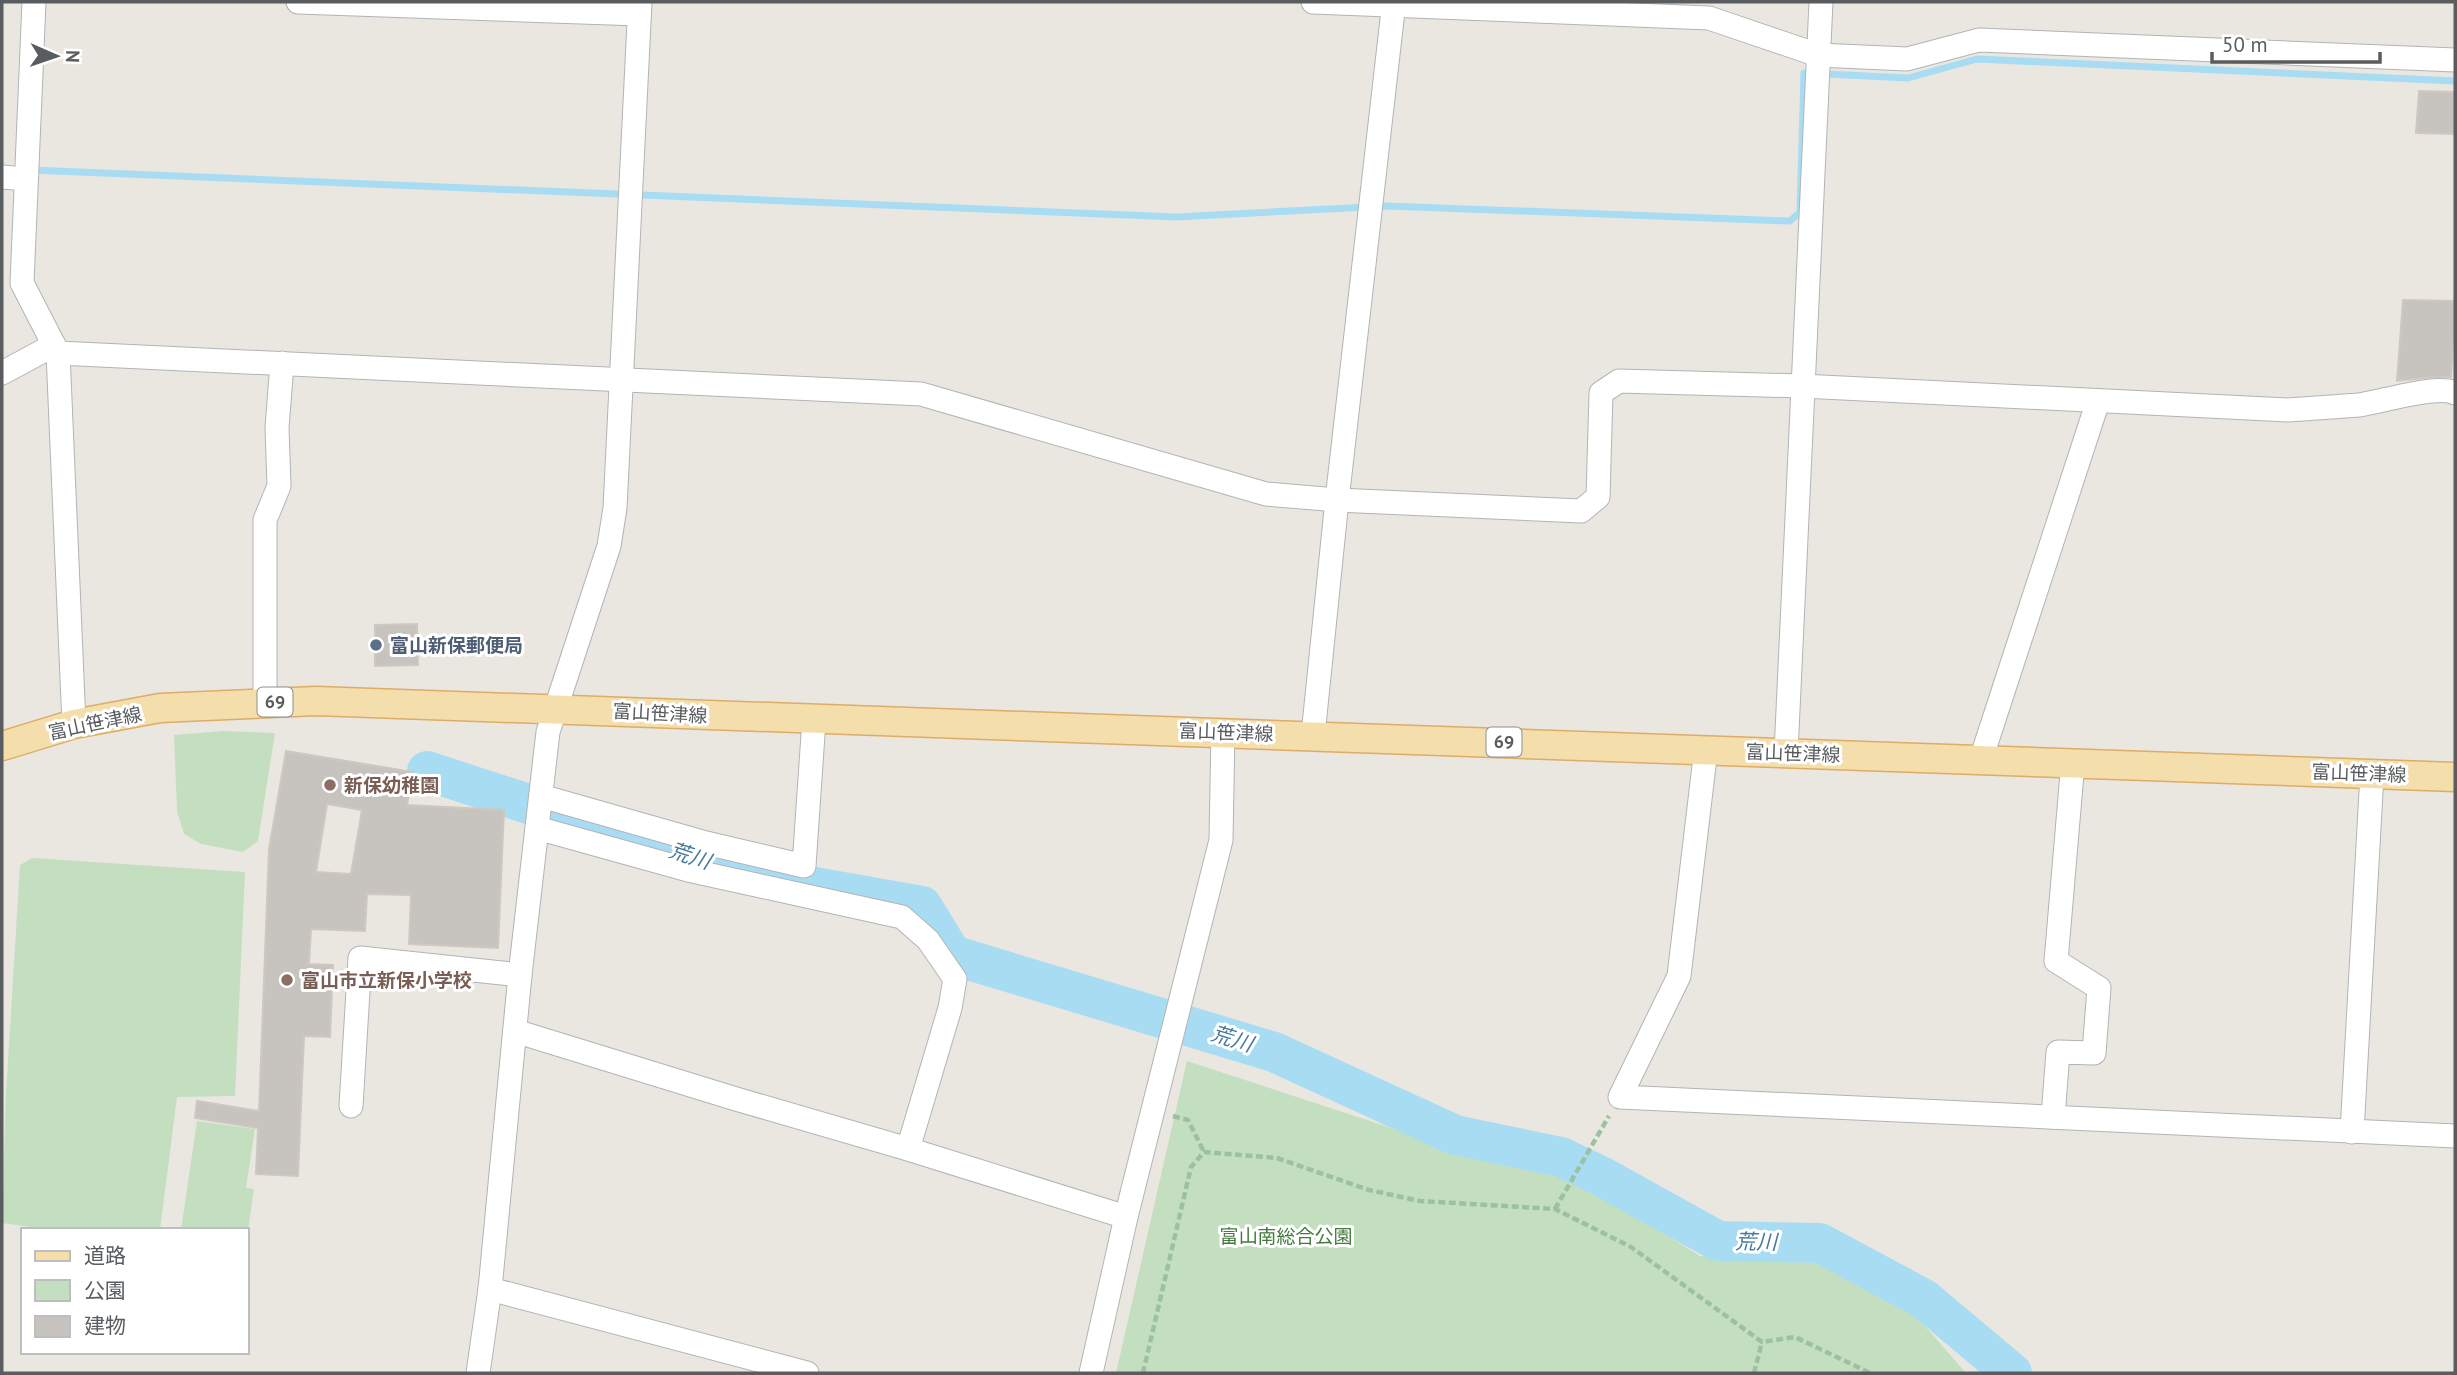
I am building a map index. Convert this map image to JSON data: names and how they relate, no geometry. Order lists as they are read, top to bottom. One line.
{"streets":{"main road":["69","富山笹津線"]},"water":["荒川"],"parks":["富山南総合公園"],"places":["富山新保郵便局","新保幼稚園","富山市立新保小学校"],"legend":["道路","公園","建物"],"scale_bar":"50 m","north":"right"}
